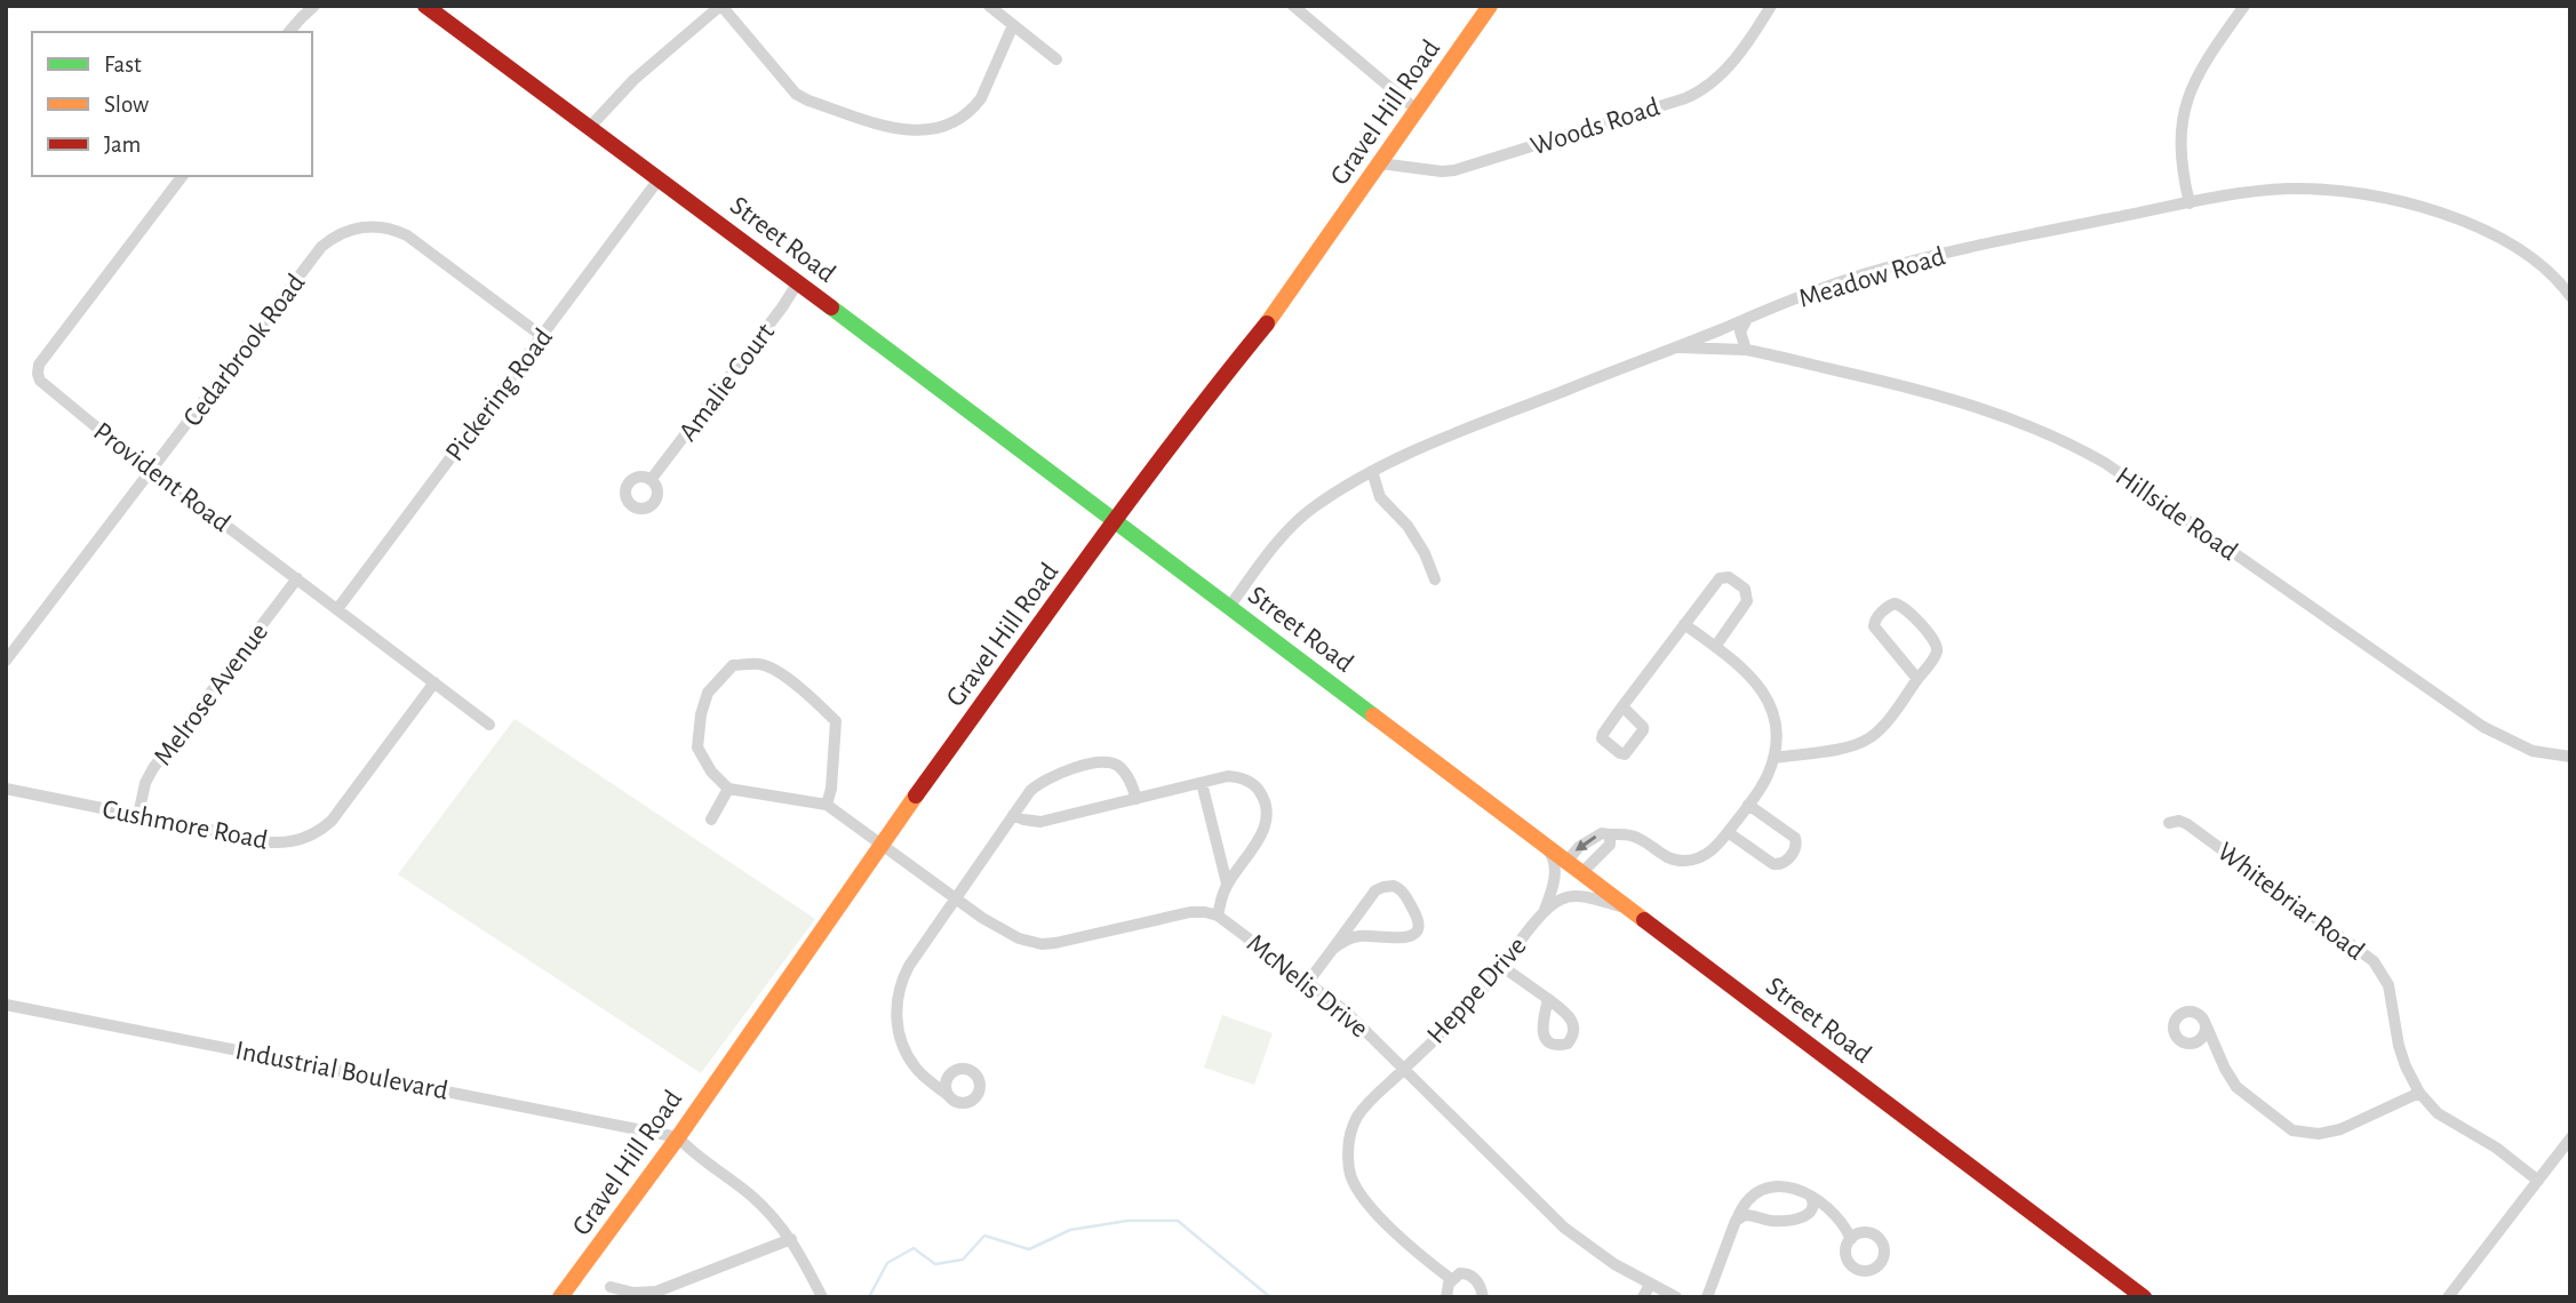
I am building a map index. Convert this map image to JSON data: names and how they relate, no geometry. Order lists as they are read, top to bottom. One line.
{"streets":{"main road":["Gravel Hill Road","Street Road"],"street":["Woods Road","Meadow Road","Cedarbrook Road","Amalie Court","Pickering Road","Provident Road","Hillside Road","Melrose Avenue","Cushmore Road","Whitebriar Road","McNelis Drive","Heppe Drive","Industrial Boulevard"]},"crossings":[["Gravel Hill Road","Woods Road"],["Gravel Hill Road","Street Road"],["Gravel Hill Road","McNelis Drive"],["Gravel Hill Road","Industrial Boulevard"],["Street Road","Meadow Road"],["Street Road","Amalie Court"],["Street Road","Pickering Road"],["Street Road","Heppe Drive"],["Meadow Road","Hillside Road"],["Cedarbrook Road","Pickering Road"],["Cedarbrook Road","Provident Road"],["Pickering Road","Provident Road"],["Provident Road","Melrose Avenue"],["Provident Road","Cushmore Road"],["Melrose Avenue","Cushmore Road"],["McNelis Drive","Heppe Drive"]],"legend":["Fast","Slow","Jam"]}
